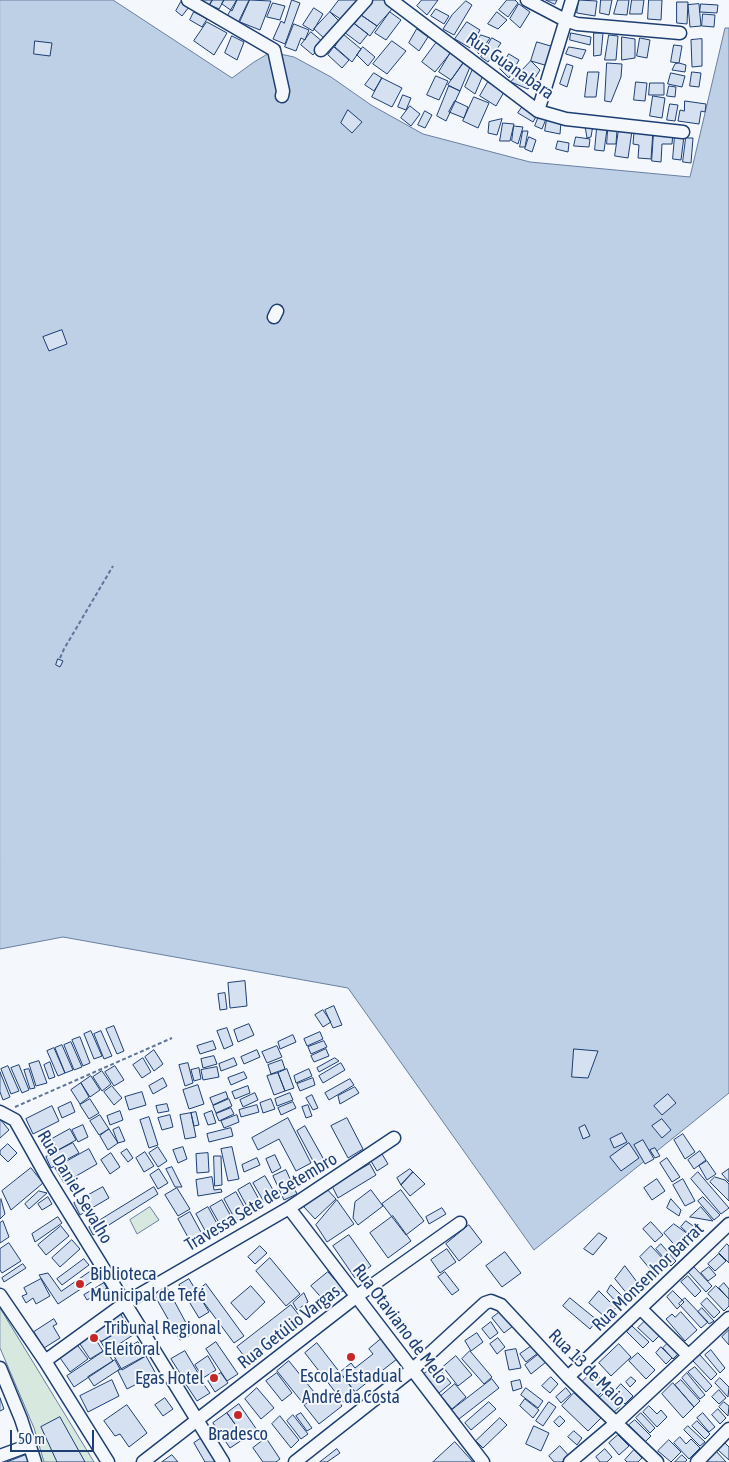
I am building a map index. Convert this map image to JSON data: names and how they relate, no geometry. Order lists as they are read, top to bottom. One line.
{"streets":{"street":["Rua Guanabara","Rua Daniel Sevalho","Travessa Sete de Setembro","Rua Monsenhor Barrat","Rua Otaviano de Melo","Rua Getúlio Vargas","Rua 13 de Maio"]},"crossings":[["Rua Daniel Sevalho","Travessa Sete de Setembro"],["Rua Daniel Sevalho","Rua Getúlio Vargas"],["Travessa Sete de Setembro","Rua Otaviano de Melo"],["Rua Monsenhor Barrat","Rua 13 de Maio"],["Rua Otaviano de Melo","Rua Getúlio Vargas"],["Rua Otaviano de Melo","Rua 13 de Maio"]],"places":["Biblioteca Municipal de Tefé","Tribunal Regional Eleitoral","Escola Estadual André da Costa","Egas Hotel","Bradesco"],"scale_bar":"50 m"}
